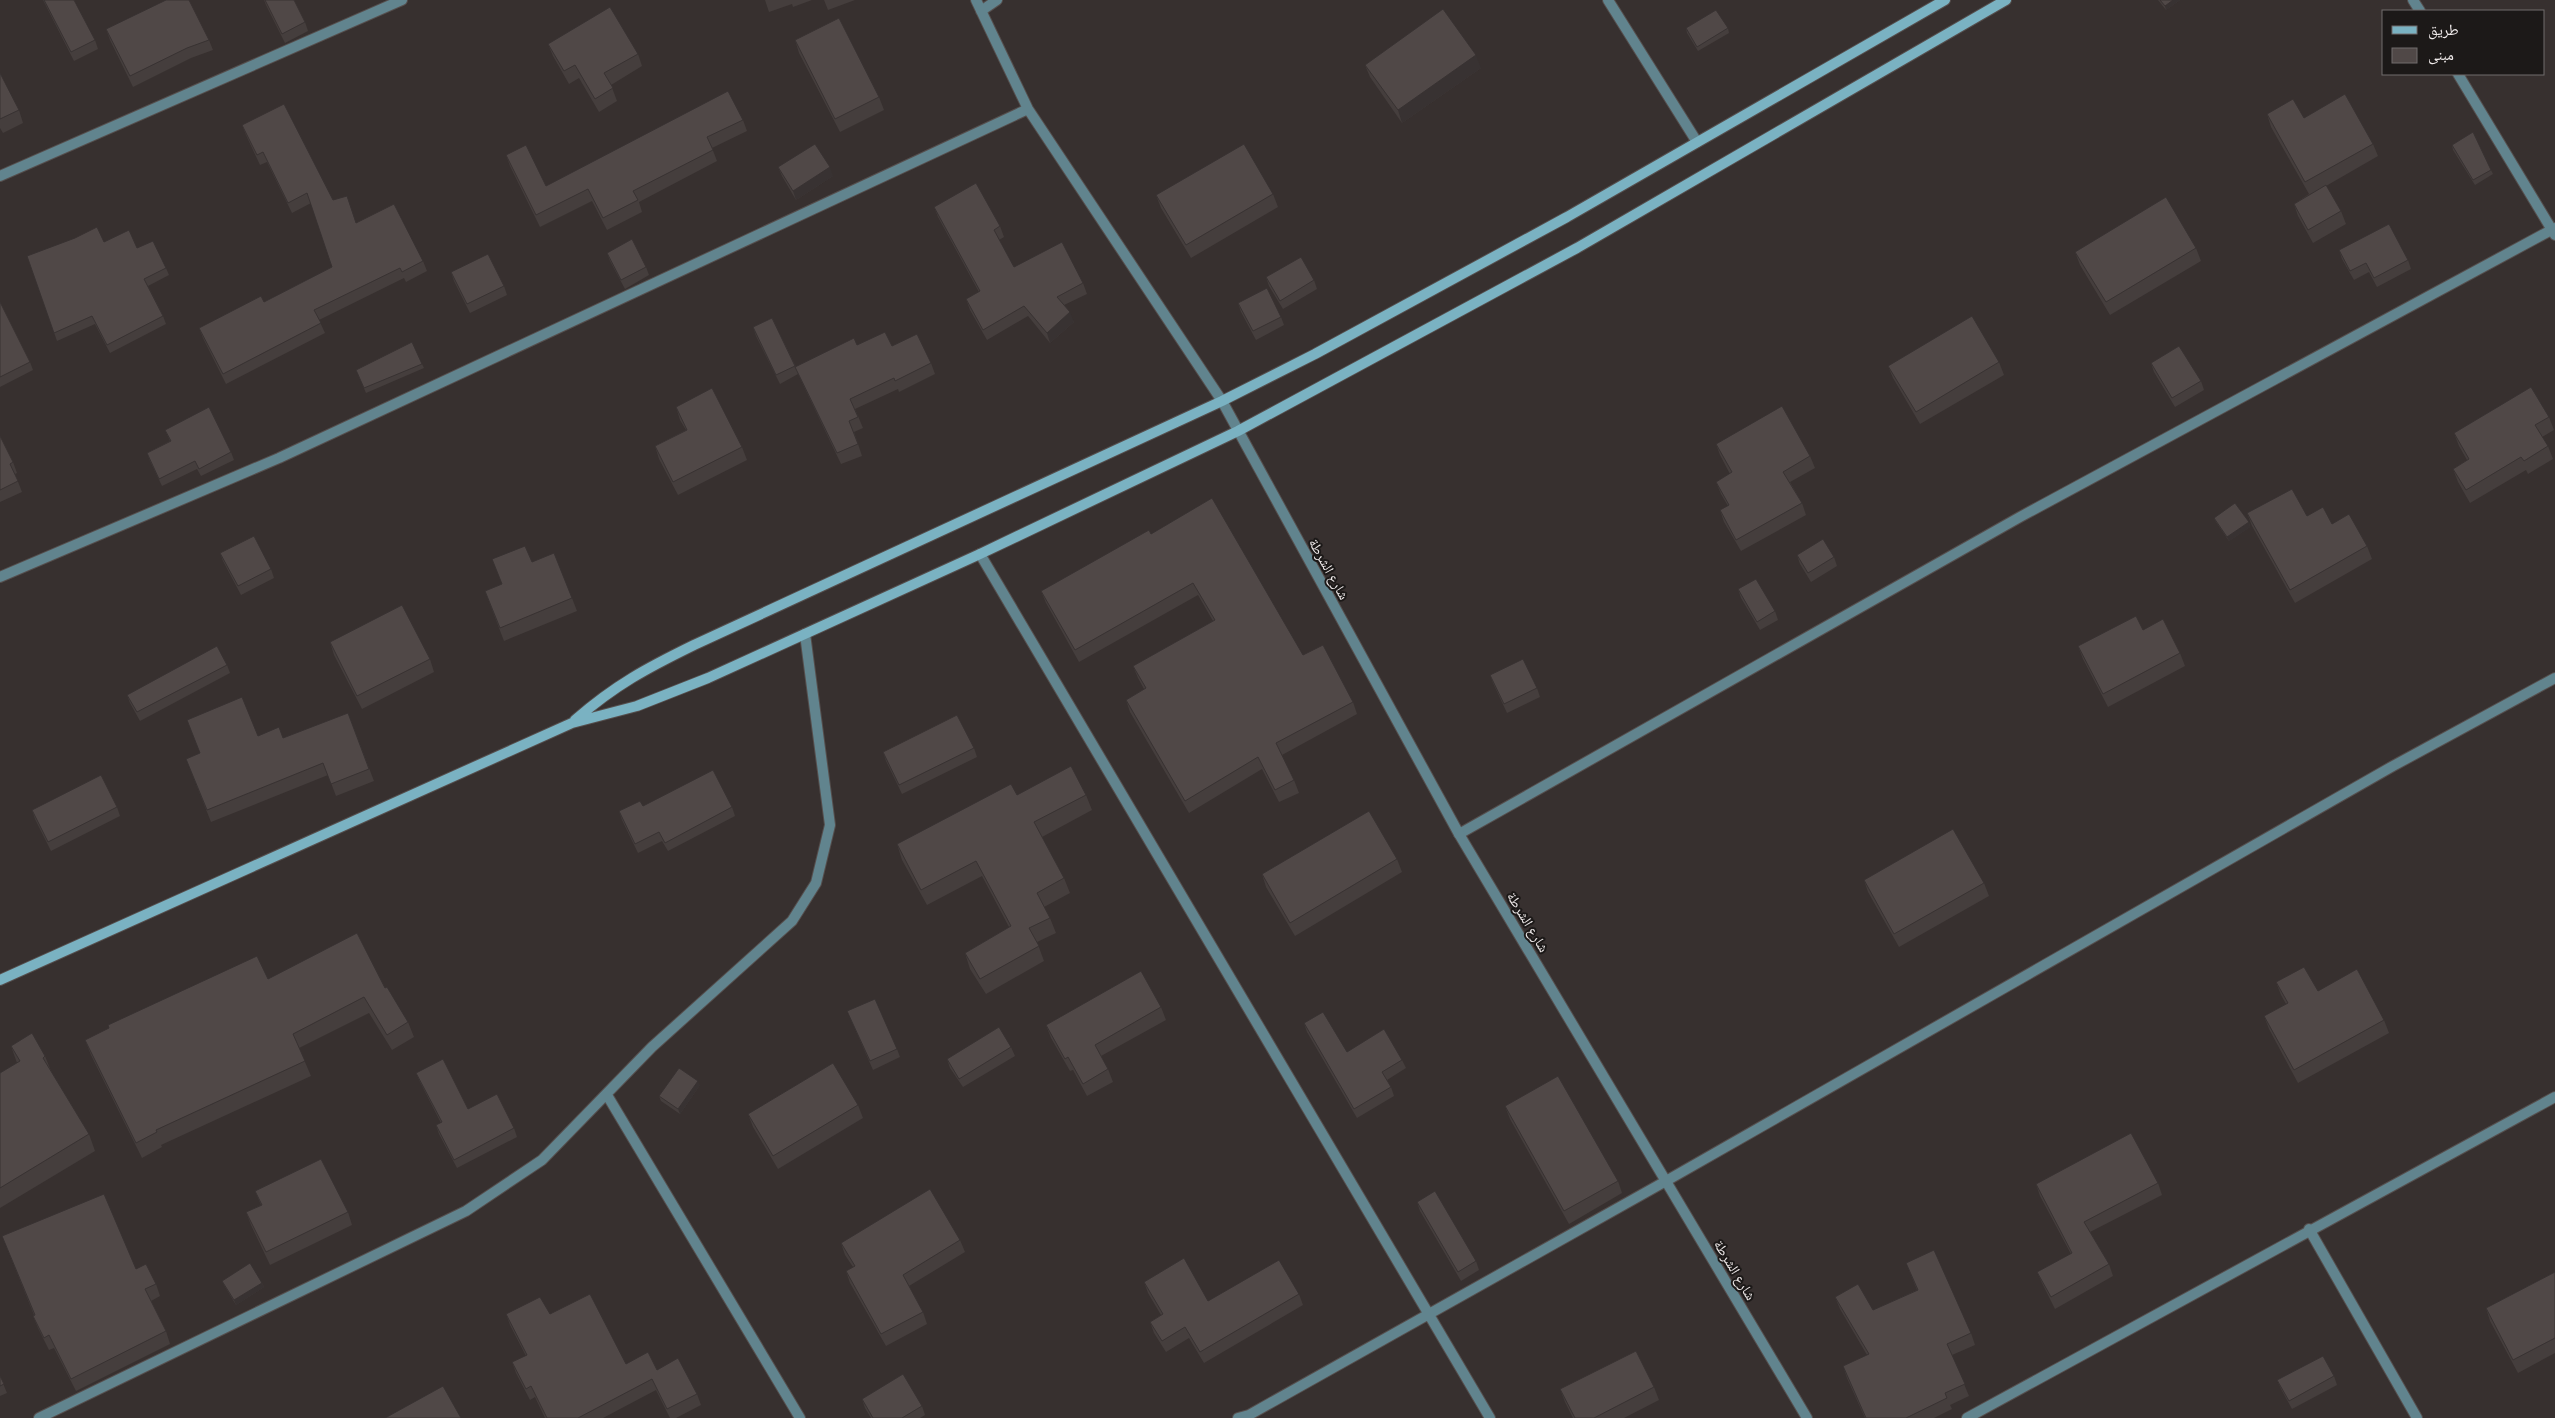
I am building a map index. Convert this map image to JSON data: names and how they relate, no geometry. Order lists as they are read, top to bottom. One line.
{"streets":{"street":["شارع الشرطة"]},"legend":["طريق","مبنى"]}
